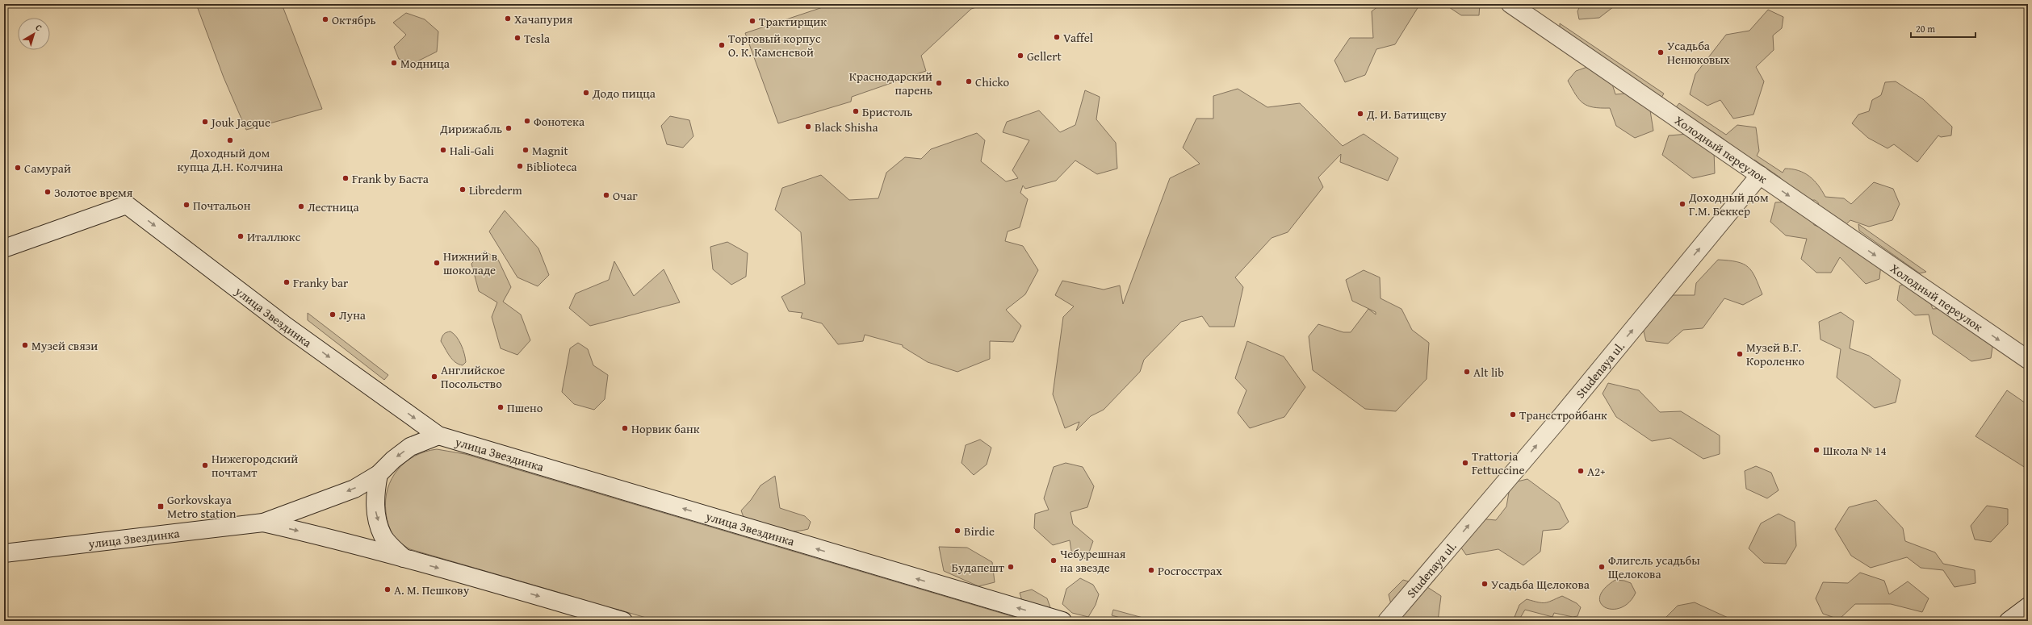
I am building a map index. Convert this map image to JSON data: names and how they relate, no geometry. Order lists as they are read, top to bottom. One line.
{"streets":{"street":["Холодный переулок","улица Звездинка","Studenaya ul."]},"crossings":[["Холодный переулок","Studenaya ul."]],"one_way":["Холодный переулок","Studenaya ul."],"places":{"other":["Хачапурия","Октябрь","Трактирщик","Vaffel","Tesla","Торговый корпус О. К. Каменевой","Усадьба Ненюковых","Gellert","Модница","Chicko","Краснодарский парень","Додо пицца","Бристоль","Д. И. Батищеву","Фонотека","Jouk Jacque","Black Shisha","Дирижабль","Доходный дом купца Д.Н. Колчина","Hali-Gali","Magnit","Biblioteca","Самурай","Frank by Баста","Librederm","Золотое время","Очаг","Доходный дом Г.М. Беккер","Почтальон","Лестница","Италлюкс","Нижний в шоколаде","Franky bar","Луна","Музей связи","Музей В.Г. Короленко","Alt lib","Английское Посольство","Пшено","Трансстройбанк","Норвик банк","Школа № 14","Trattoria Fettuccine","Нижегородский почтамт","А2+","Birdie","Чебурешная на звезде","Будапешт","Флигель усадьбы Щелокова","Росгосстрах","Усадьба Щелокова","А. М. Пешкову"],"transit":["Gorkovskaya Metro station"]},"scale_bar":"20 m","north":"top right"}
